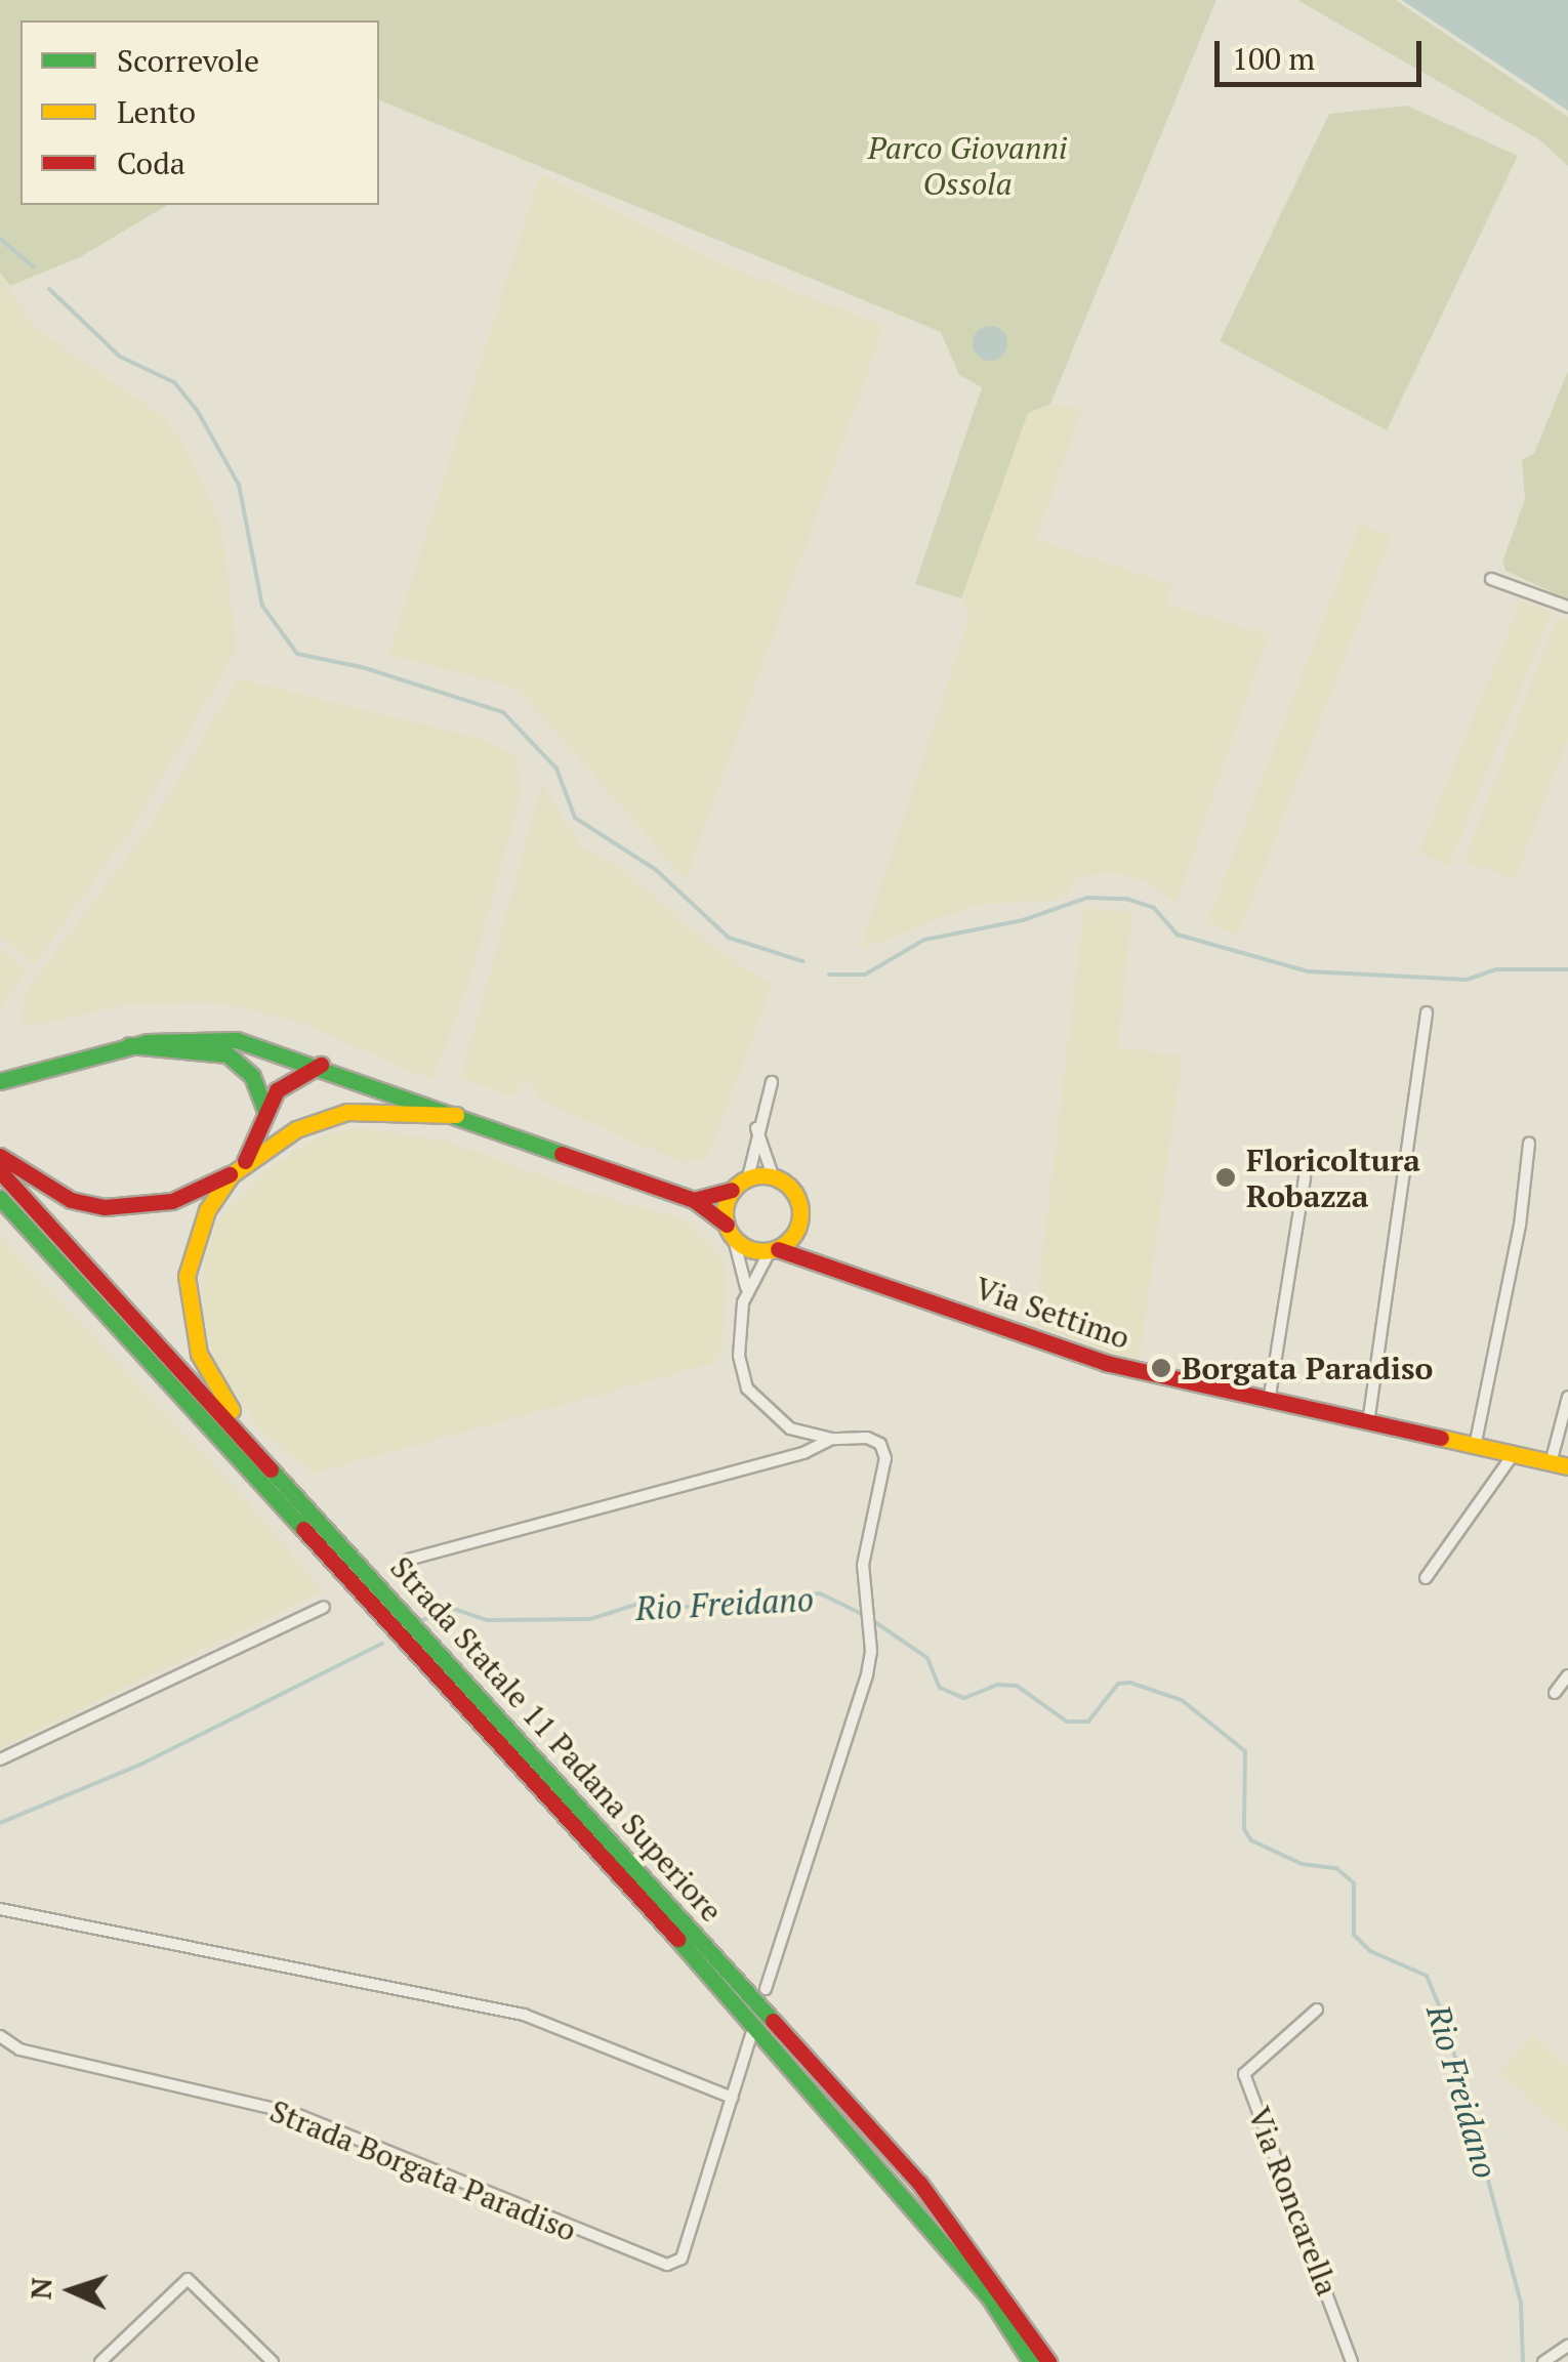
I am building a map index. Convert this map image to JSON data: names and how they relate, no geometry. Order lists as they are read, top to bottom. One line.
{"streets":{"main road":["Via Settimo","Strada Statale 11 Padana Superiore"],"street":["Strada Borgata Paradiso","Via Roncarella"]},"water":["Rio Freidano"],"parks":["Parco Giovanni Ossola"],"places":["Floricoltura Robazza","Borgata Paradiso"],"legend":["Scorrevole","Lento","Coda"],"scale_bar":"100 m","north":"left"}
